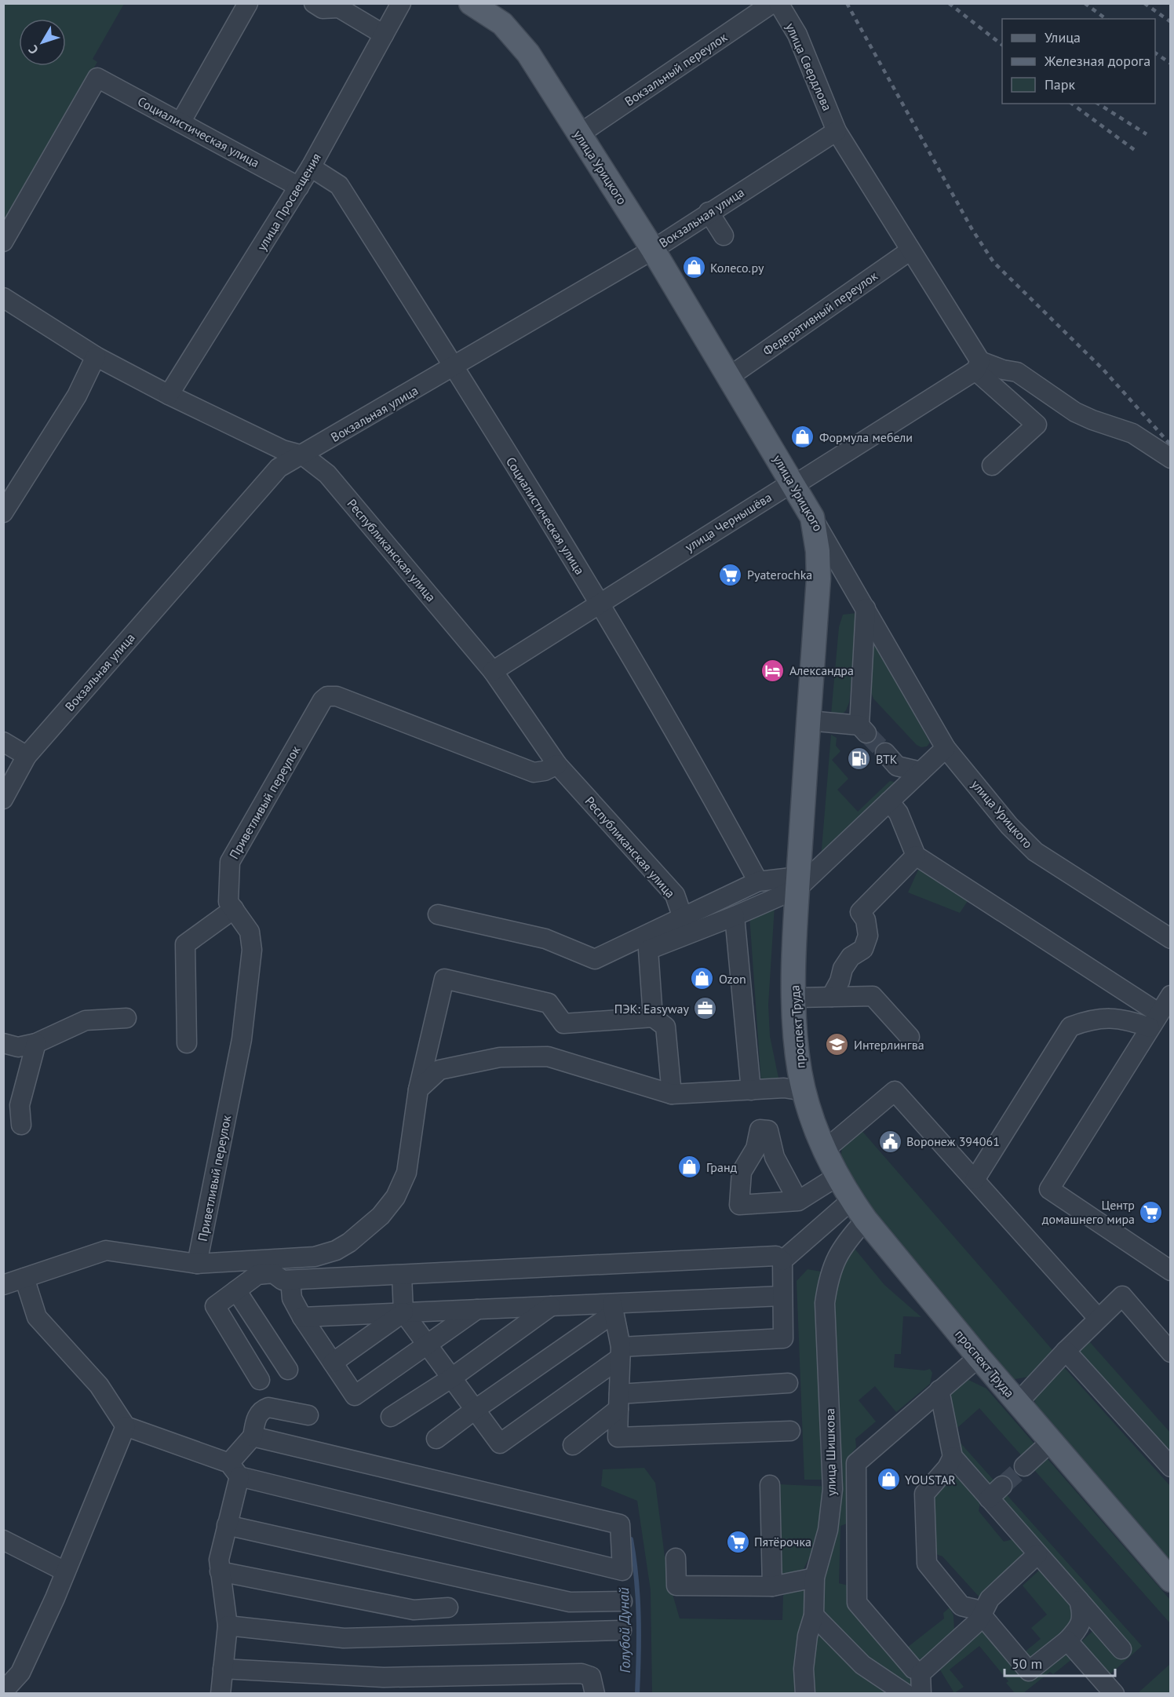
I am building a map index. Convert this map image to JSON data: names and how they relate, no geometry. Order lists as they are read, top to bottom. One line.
{"streets":{"main road":["улица Урицкого","проспект Труда"],"street":["улица Свердлова","Вокзальный переулок","Социалистическая улица","улица Просвещения","Вокзальная улица","Федеративный переулок","улица Чернышёва","Республиканская улица","Приветливый переулок","улица Шишкова"]},"crossings":[["улица Свердлова","Вокзальная улица"],["улица Свердлова","Федеративный переулок"],["улица Свердлова","улица Чернышёва"],["Вокзальный переулок","улица Урицкого"],["Социалистическая улица","улица Просвещения"],["Социалистическая улица","Вокзальная улица"],["Социалистическая улица","улица Чернышёва"],["улица Урицкого","Вокзальная улица"],["улица Урицкого","Федеративный переулок"],["улица Урицкого","улица Чернышёва"],["улица Урицкого","проспект Труда"],["улица Просвещения","Республиканская улица"],["Вокзальная улица","Республиканская улица"],["улица Чернышёва","Республиканская улица"],["Республиканская улица","Приветливый переулок"],["проспект Труда","улица Шишкова"]],"water":["Голубой Дунай"],"places":{"shop":["Колесо.ру","Формула мебели","Ozon","Гранд","YOUSTAR"],"supermarket":["Pyaterochka","Центр домашнего мира","Пятёрочка"],"hotel":["Александра"],"fuel station":["ВТК"],"office":["ПЭК: Easyway"],"school or university":["Интерлингва"],"public building":["Воронеж 394061"]},"legend":["Улица","Железная дорога","Парк"],"scale_bar":"50 m","north":"bottom left"}
